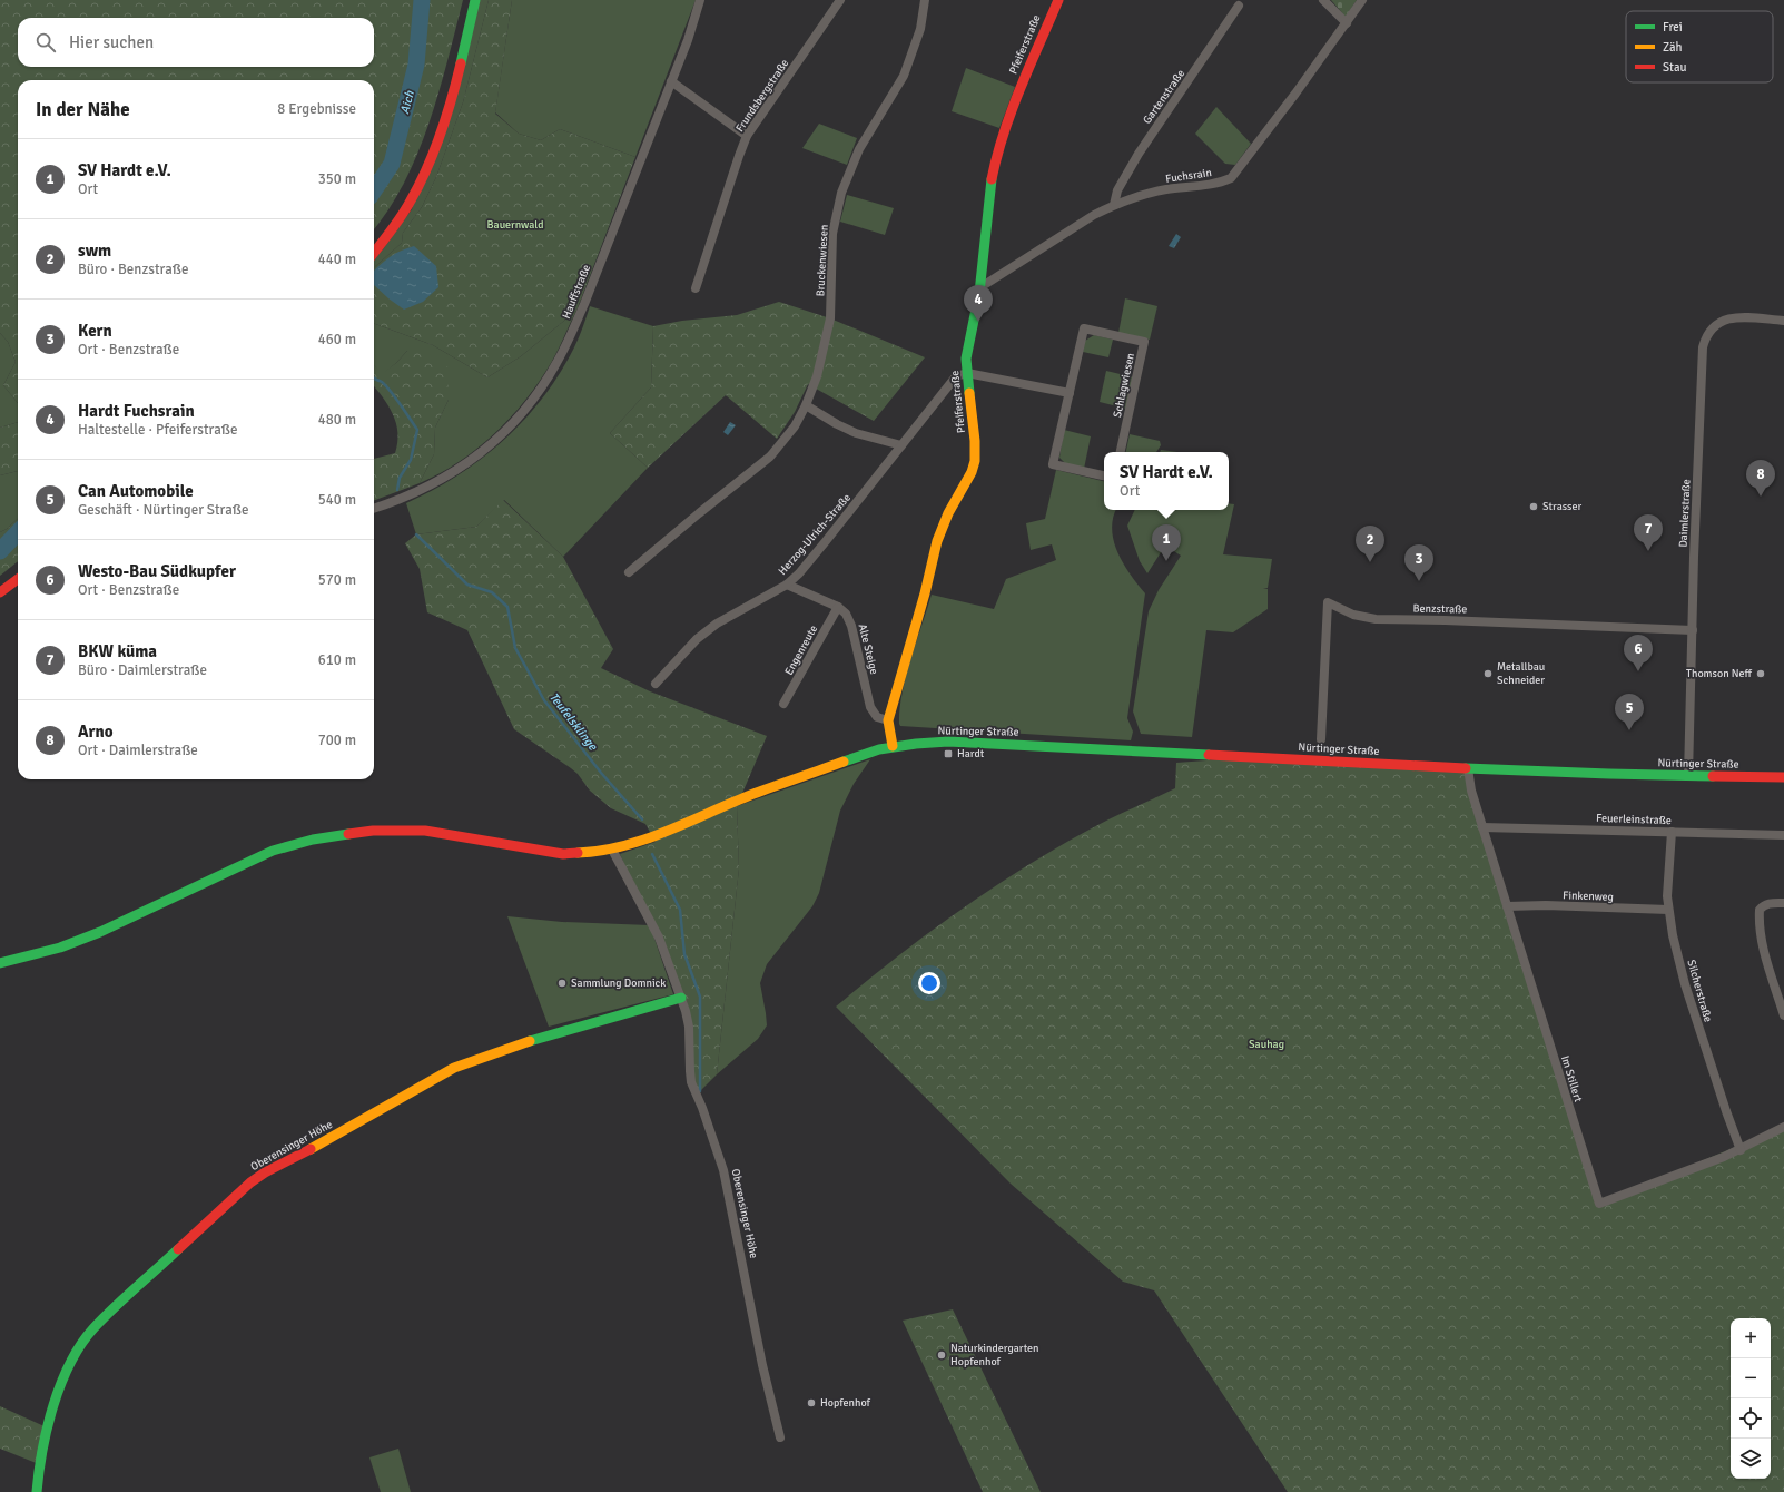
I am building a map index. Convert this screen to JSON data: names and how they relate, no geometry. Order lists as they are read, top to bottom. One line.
{"streets":{"main road":["Pfeiferstraße","Nürtinger Straße","Oberensinger Höhe"],"street":["Frundsbergstraße","Gartenstraße","Fuchsrain","Bruckenwiesen","Hauffstraße","Schlagwiesen","Daimlerstraße","Herzog-Ulrich-Straße","Benzstraße","Alte Steige","Engenreute","Feuerleinstraße","Finkenweg","Silcherstraße","Im Stillert"]},"crossings":[["Pfeiferstraße","Fuchsrain"],["Pfeiferstraße","Herzog-Ulrich-Straße"],["Pfeiferstraße","Alte Steige"],["Pfeiferstraße","Nürtinger Straße"],["Gartenstraße","Fuchsrain"],["Daimlerstraße","Benzstraße"],["Daimlerstraße","Nürtinger Straße"],["Alte Steige","Engenreute"],["Nürtinger Straße","Im Stillert"],["Nürtinger Straße","Oberensinger Höhe"],["Feuerleinstraße","Silcherstraße"],["Feuerleinstraße","Im Stillert"],["Finkenweg","Silcherstraße"],["Finkenweg","Im Stillert"],["Silcherstraße","Im Stillert"]],"water":["Aich","Teufelsklinge"],"parks":["Bauernwald","Sauhag"],"places":{"other":["Strasser","Metallbau Schneider","Thomson Neff","Sammlung Domnick","Naturkindergarten Hopfenhof","Hopfenhof"],"transit":["Hardt"]},"legend":["Frei","Zäh","Stau"],"page":{"search":"Hier suchen","heading":["In der Nähe","8 Ergebnisse"],"list":[{"mark":"1","name":"SV Hardt e.V.","note":"Ort","value":"350 m"},{"mark":"2","name":"swm","note":"Büro · Benzstraße","value":"440 m"},{"mark":"3","name":"Kern","note":"Ort · Benzstraße","value":"460 m"},{"mark":"4","name":"Hardt Fuchsrain","note":"Haltestelle · Pfeiferstraße","value":"480 m"},{"mark":"5","name":"Can Automobile","note":"Geschäft · Nürtinger Straße","value":"540 m"},{"mark":"6","name":"Westo-Bau Südkupfer","note":"Ort · Benzstraße","value":"570 m"},{"mark":"7","name":"BKW küma","note":"Büro · Daimlerstraße","value":"610 m"},{"mark":"8","name":"Arno","note":"Ort · Daimlerstraße","value":"700 m"}],"pins":["4","8","7","1","2","3","6","5"],"popup":["SV Hardt e.V.","Ort"],"map_buttons":["+","−"]}}
